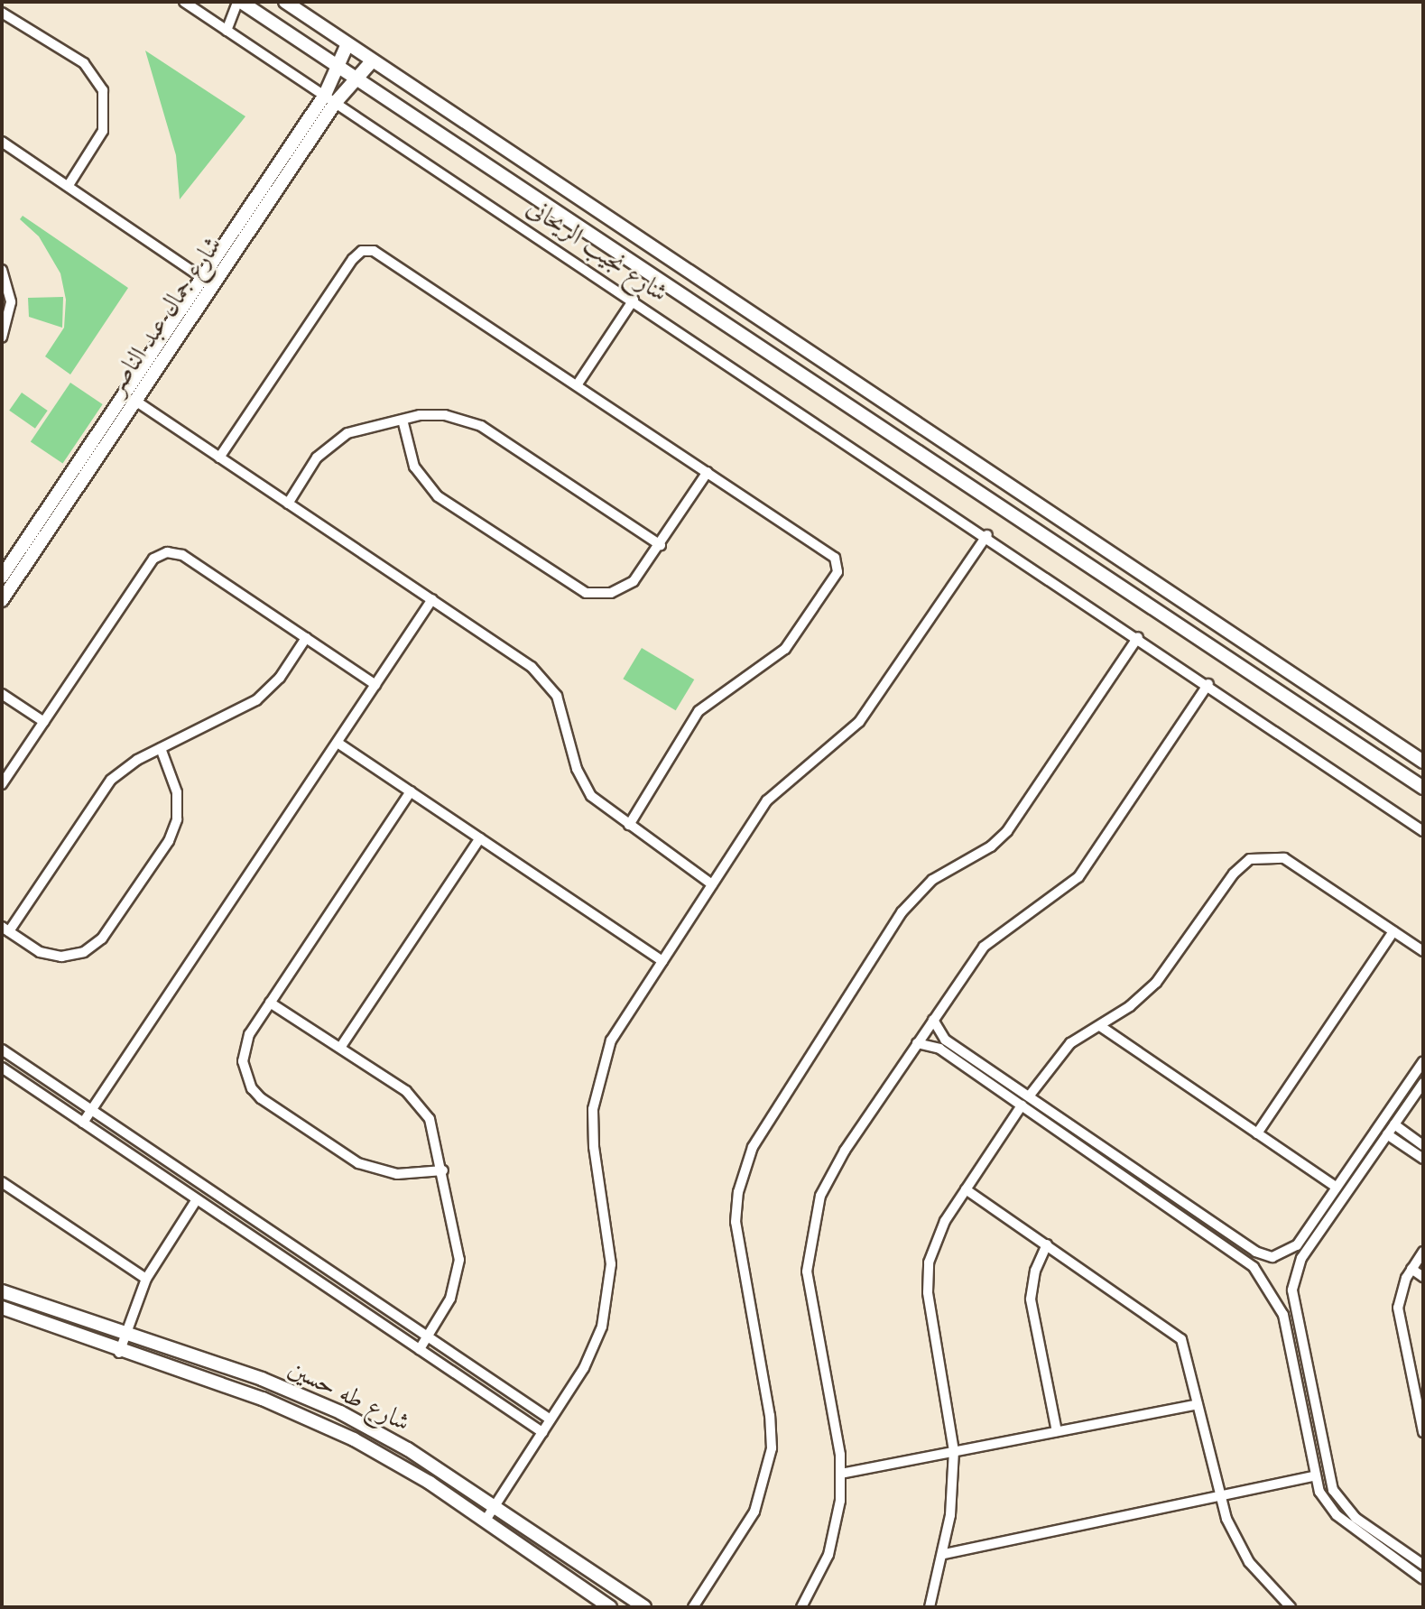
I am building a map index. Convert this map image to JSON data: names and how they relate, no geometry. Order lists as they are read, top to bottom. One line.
{"streets":{"main road":["شارع جمال عبد الناصر","شارع طه حسين"],"street":["شارع نجيب الريحانى"]},"crossings":[["شارع نجيب الريحانى","شارع جمال عبد الناصر"]]}
